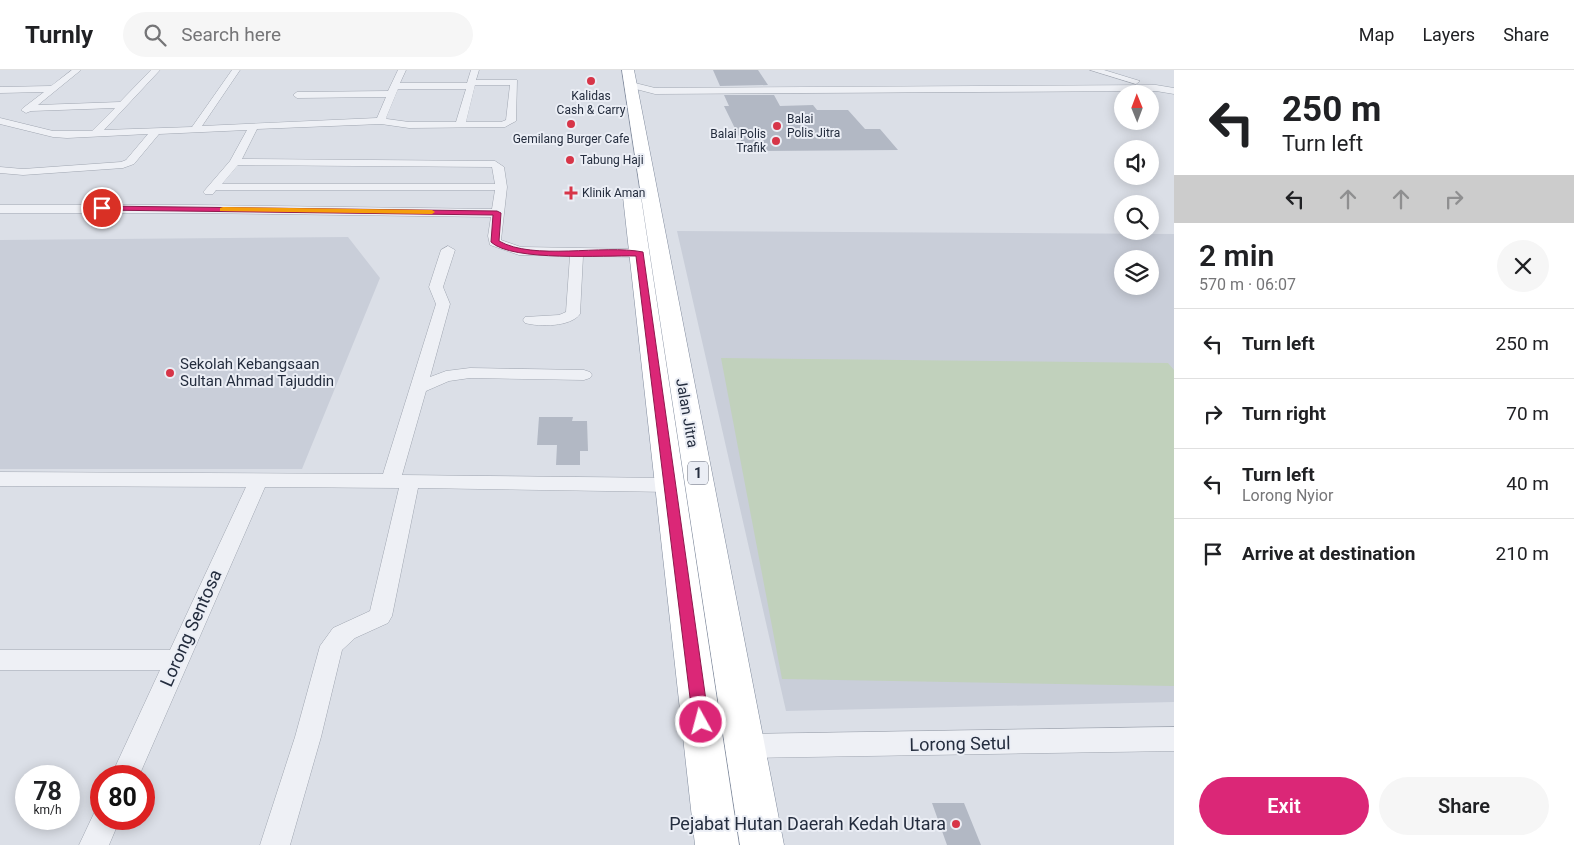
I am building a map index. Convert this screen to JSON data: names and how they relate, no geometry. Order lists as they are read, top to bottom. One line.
{"streets":{"highway":["Jalan Jitra","1"],"street":["Lorong Sentosa","Lorong Setul"]},"crossings":[["Jalan Jitra","Lorong Setul"]],"places":{"other":["Kalidas Cash & Carry","Gemilang Burger Cafe","Balai Polis Jitra","Balai Polis Trafik","Tabung Haji","Sekolah Kebangsaan Sultan Ahmad Tajuddin","Pejabat Hutan Daerah Kedah Utara"],"health":["Klinik Aman"]},"north":"top","page":{"header":"Turnly","search":"Search here","nav":["Map","Layers","Share"],"turn":["250 m","Turn left"],"heading":["2 min","570 m · 06:07"],"list":[{"name":"Turn left","value":"250 m"},{"name":"Turn right","value":"70 m"},{"name":"Turn left","note":"Lorong Nyior","value":"40 m"},{"name":"Arrive at destination","value":"210 m"}],"speed":"78 km/h","limit":"80","buttons":["Exit","Share"]}}
